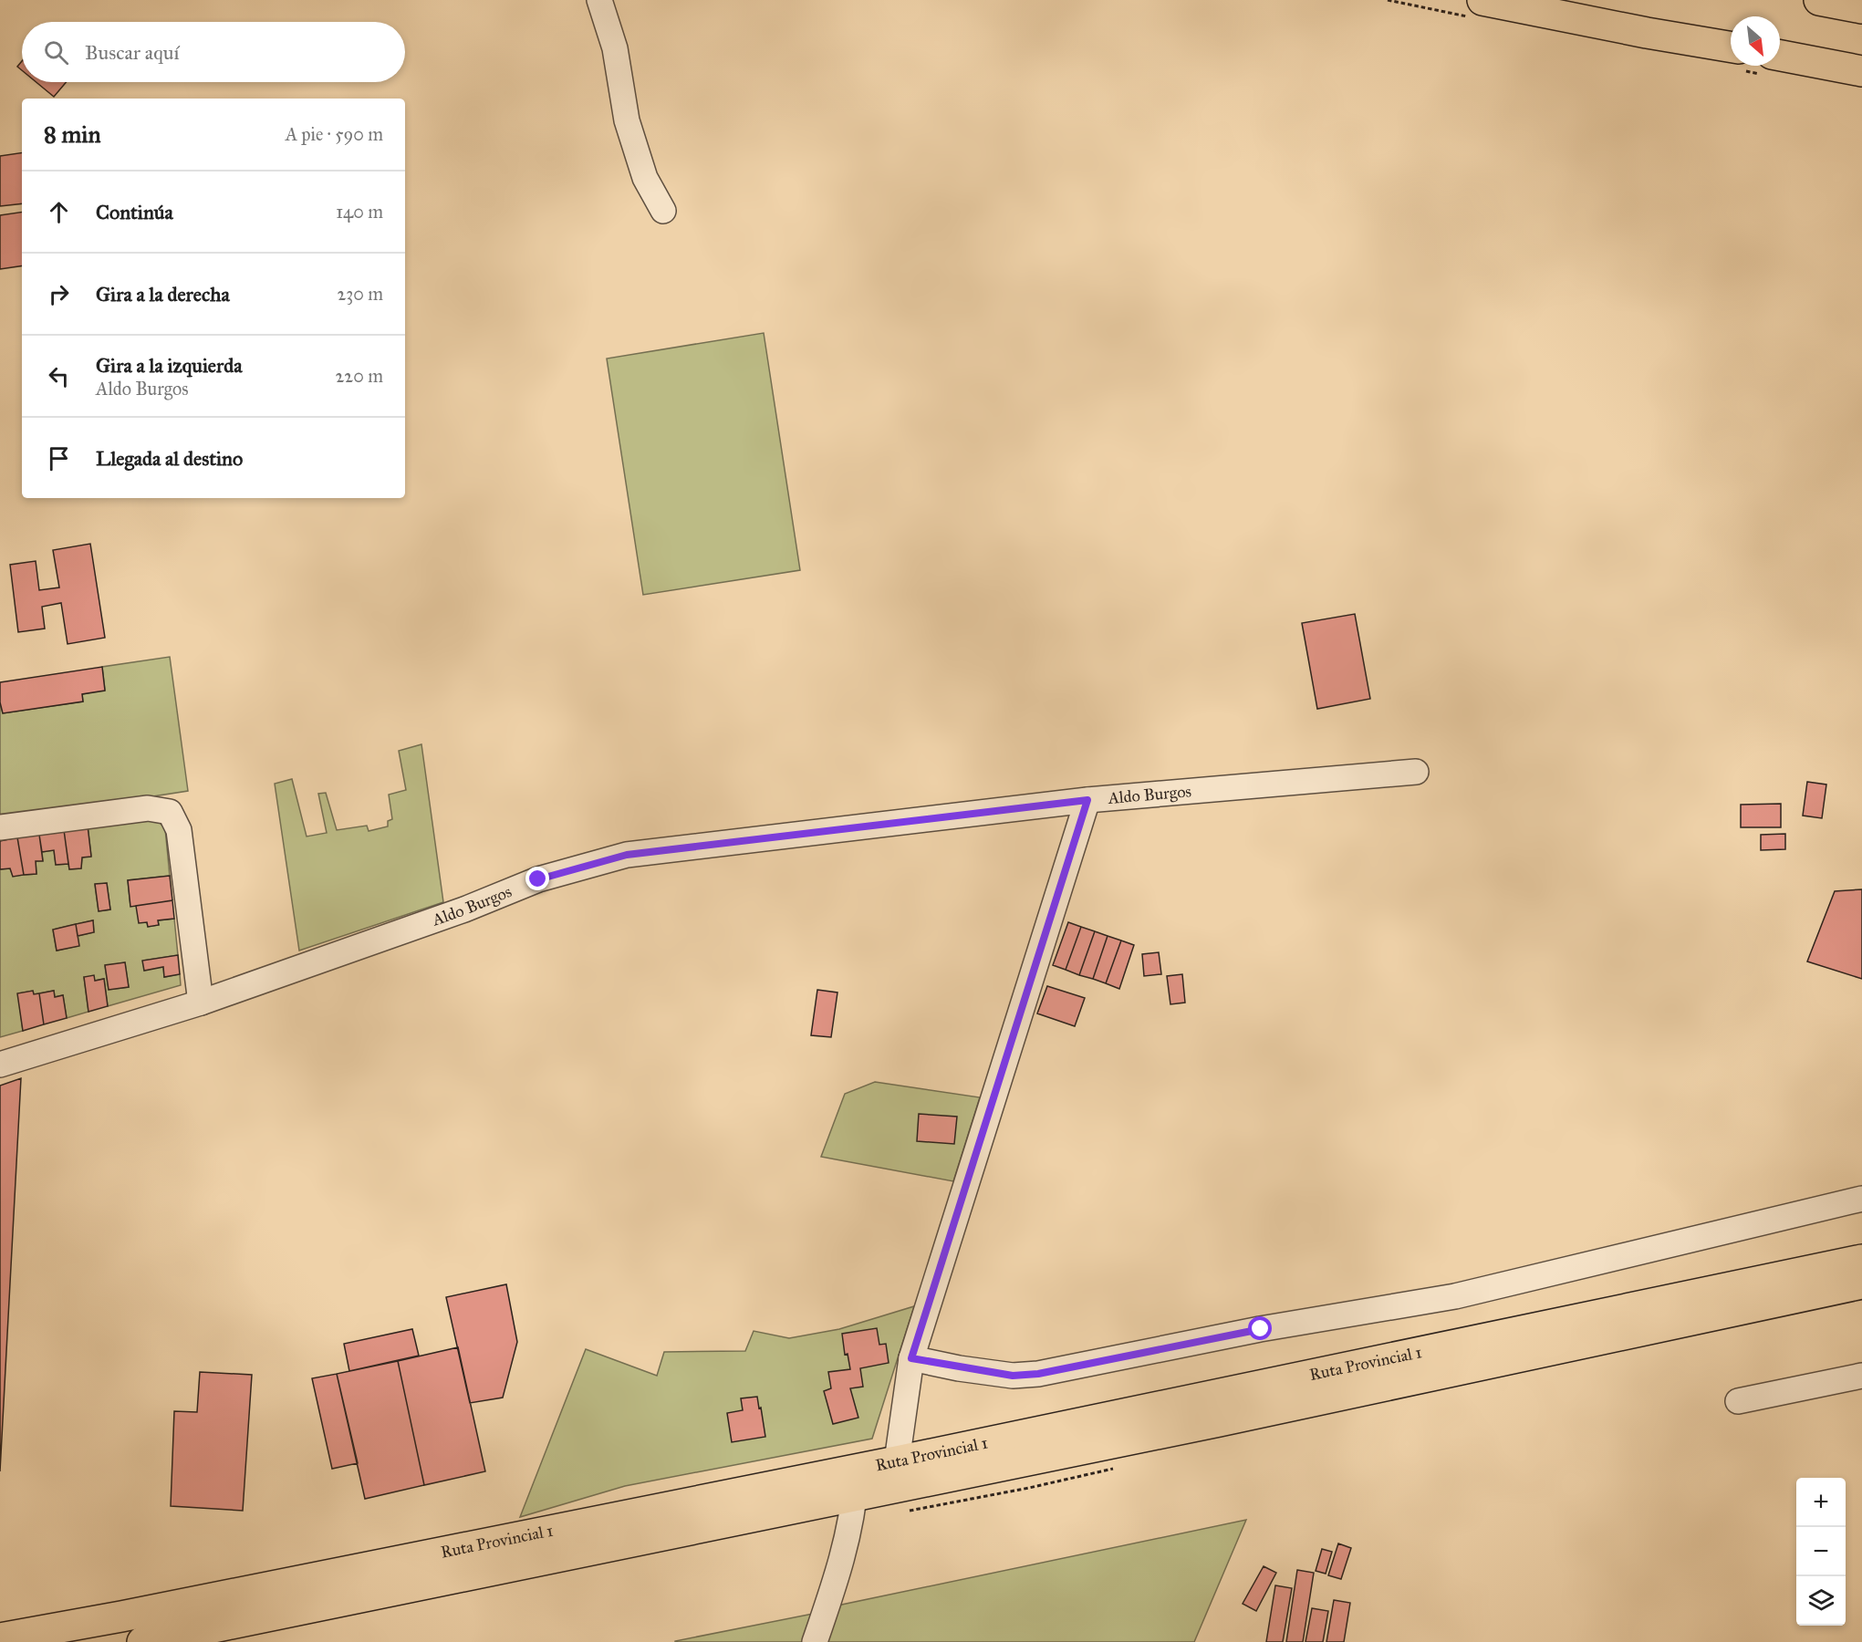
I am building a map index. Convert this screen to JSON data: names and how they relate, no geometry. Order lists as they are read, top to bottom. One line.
{"streets":{"main road":["Ruta Provincial 1"],"street":["Aldo Burgos"]},"north":"bottom right","page":{"search":"Buscar aquí","heading":["8 min","A pie · 590 m"],"list":[["Continúa","140 m"],["Gira a la derecha","230 m"],["Gira a la izquierda","Aldo Burgos","220 m"],"Llegada al destino"],"map_buttons":["+","−"]}}
